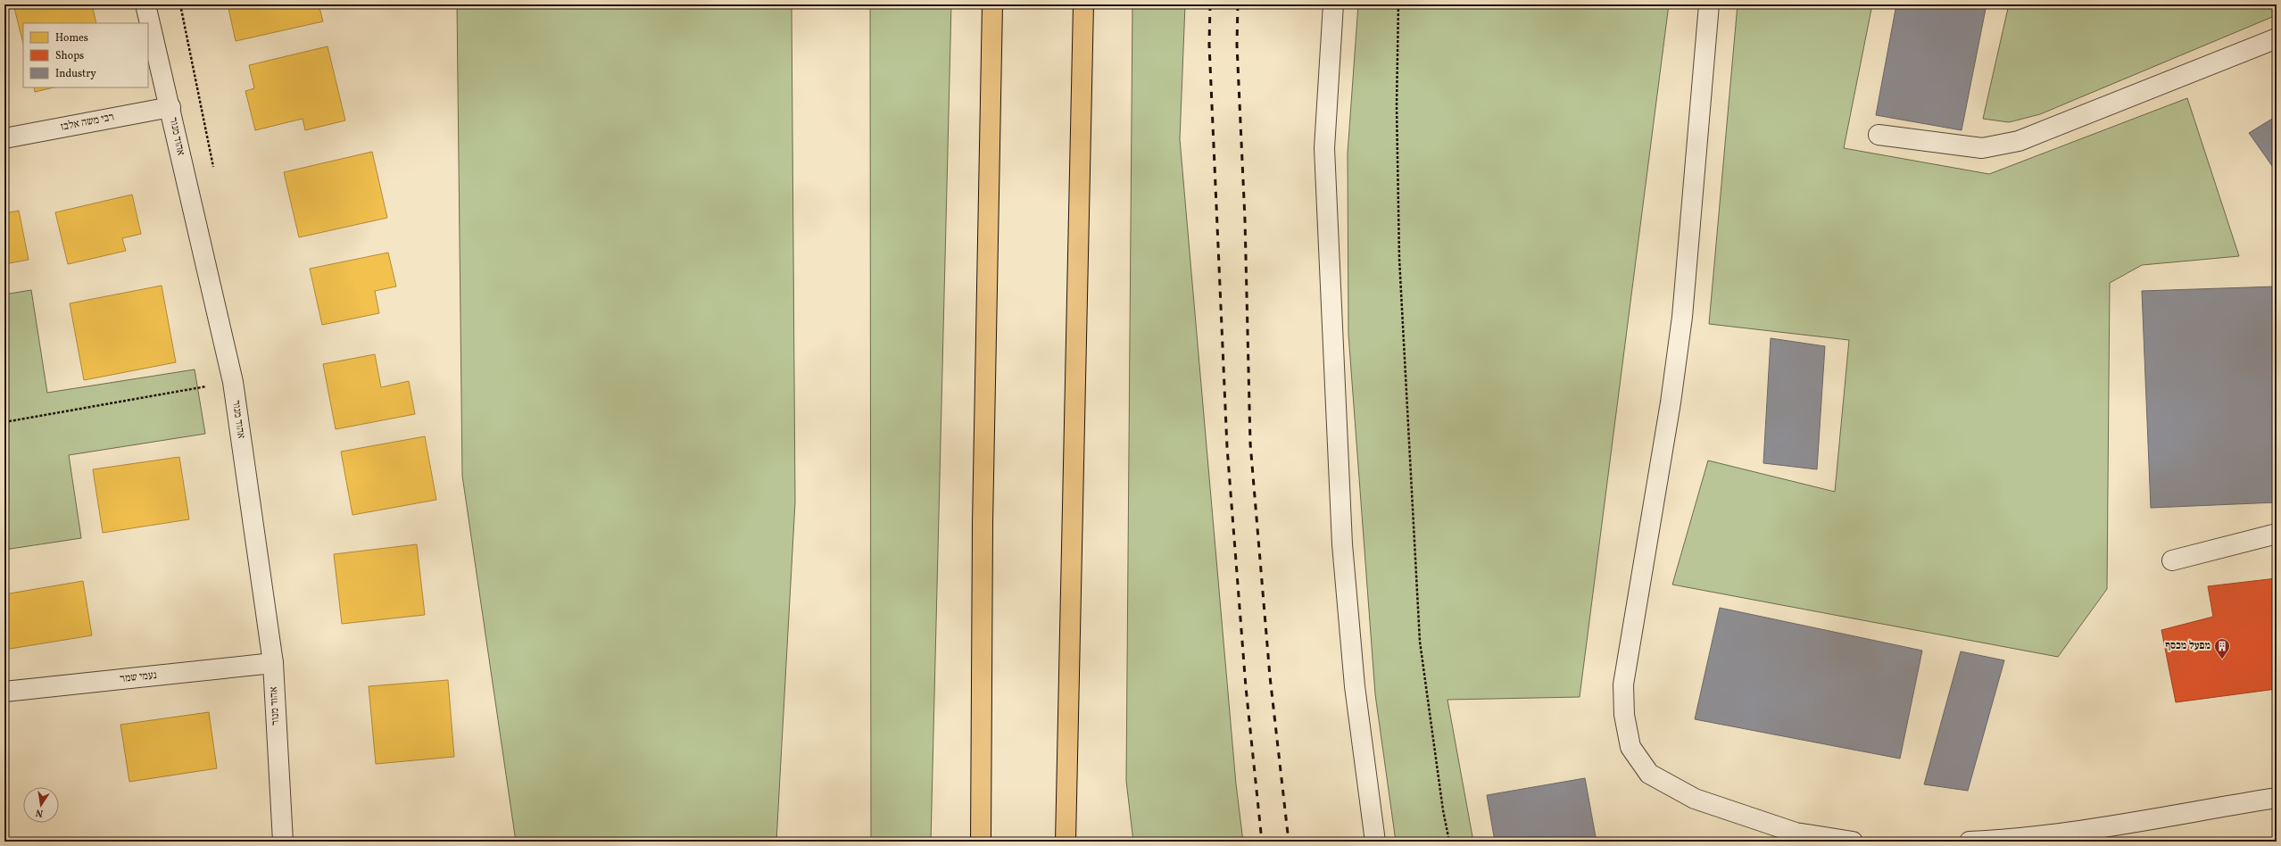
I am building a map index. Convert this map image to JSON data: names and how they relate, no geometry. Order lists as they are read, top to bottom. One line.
{"streets":{"street":["רבי משה אלבז","אהוד מנור","נעמי שמר"]},"crossings":[["רבי משה אלבז","אהוד מנור"],["אהוד מנור","נעמי שמר"]],"places":{"building":["מפעל מכסף"]},"legend":["Homes","Shops","Industry"],"north":"bottom"}
